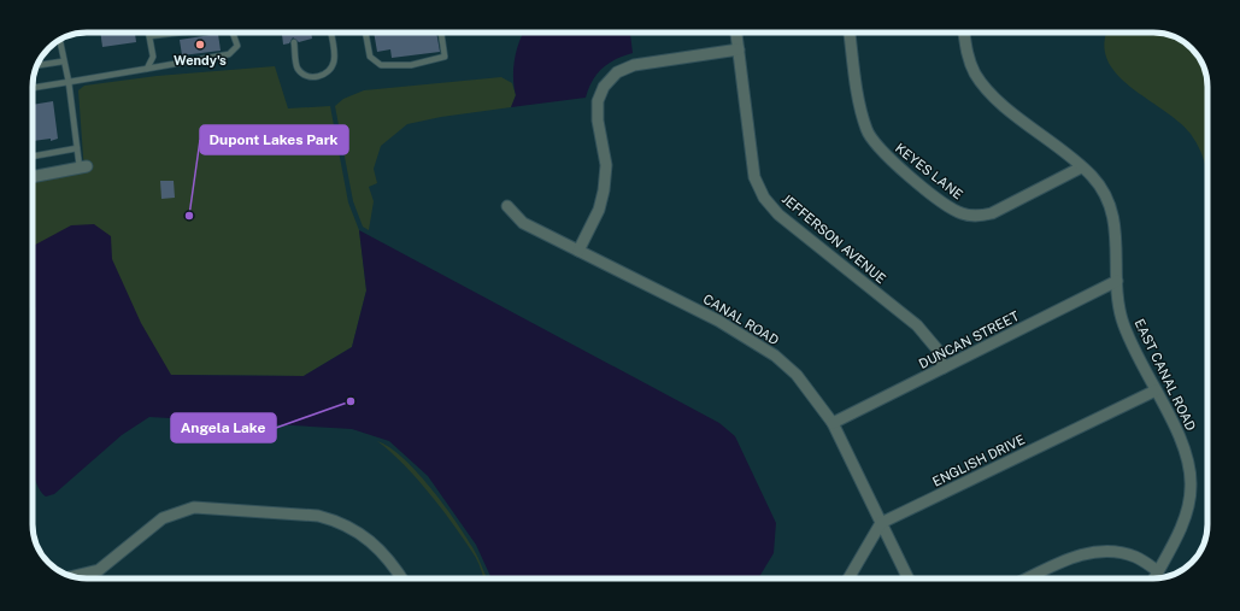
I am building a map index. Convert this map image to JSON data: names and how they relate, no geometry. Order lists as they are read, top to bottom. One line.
{"streets":{"street":["KEYES LANE","JEFFERSON AVENUE","CANAL ROAD","DUNCAN STREET","EAST CANAL ROAD","ENGLISH DRIVE"]},"crossings":[["KEYES LANE","EAST CANAL ROAD"],["JEFFERSON AVENUE","DUNCAN STREET"],["CANAL ROAD","DUNCAN STREET"],["CANAL ROAD","ENGLISH DRIVE"],["DUNCAN STREET","EAST CANAL ROAD"],["EAST CANAL ROAD","ENGLISH DRIVE"]],"places":["Wendy's","Dupont Lakes Park","Angela Lake"]}
